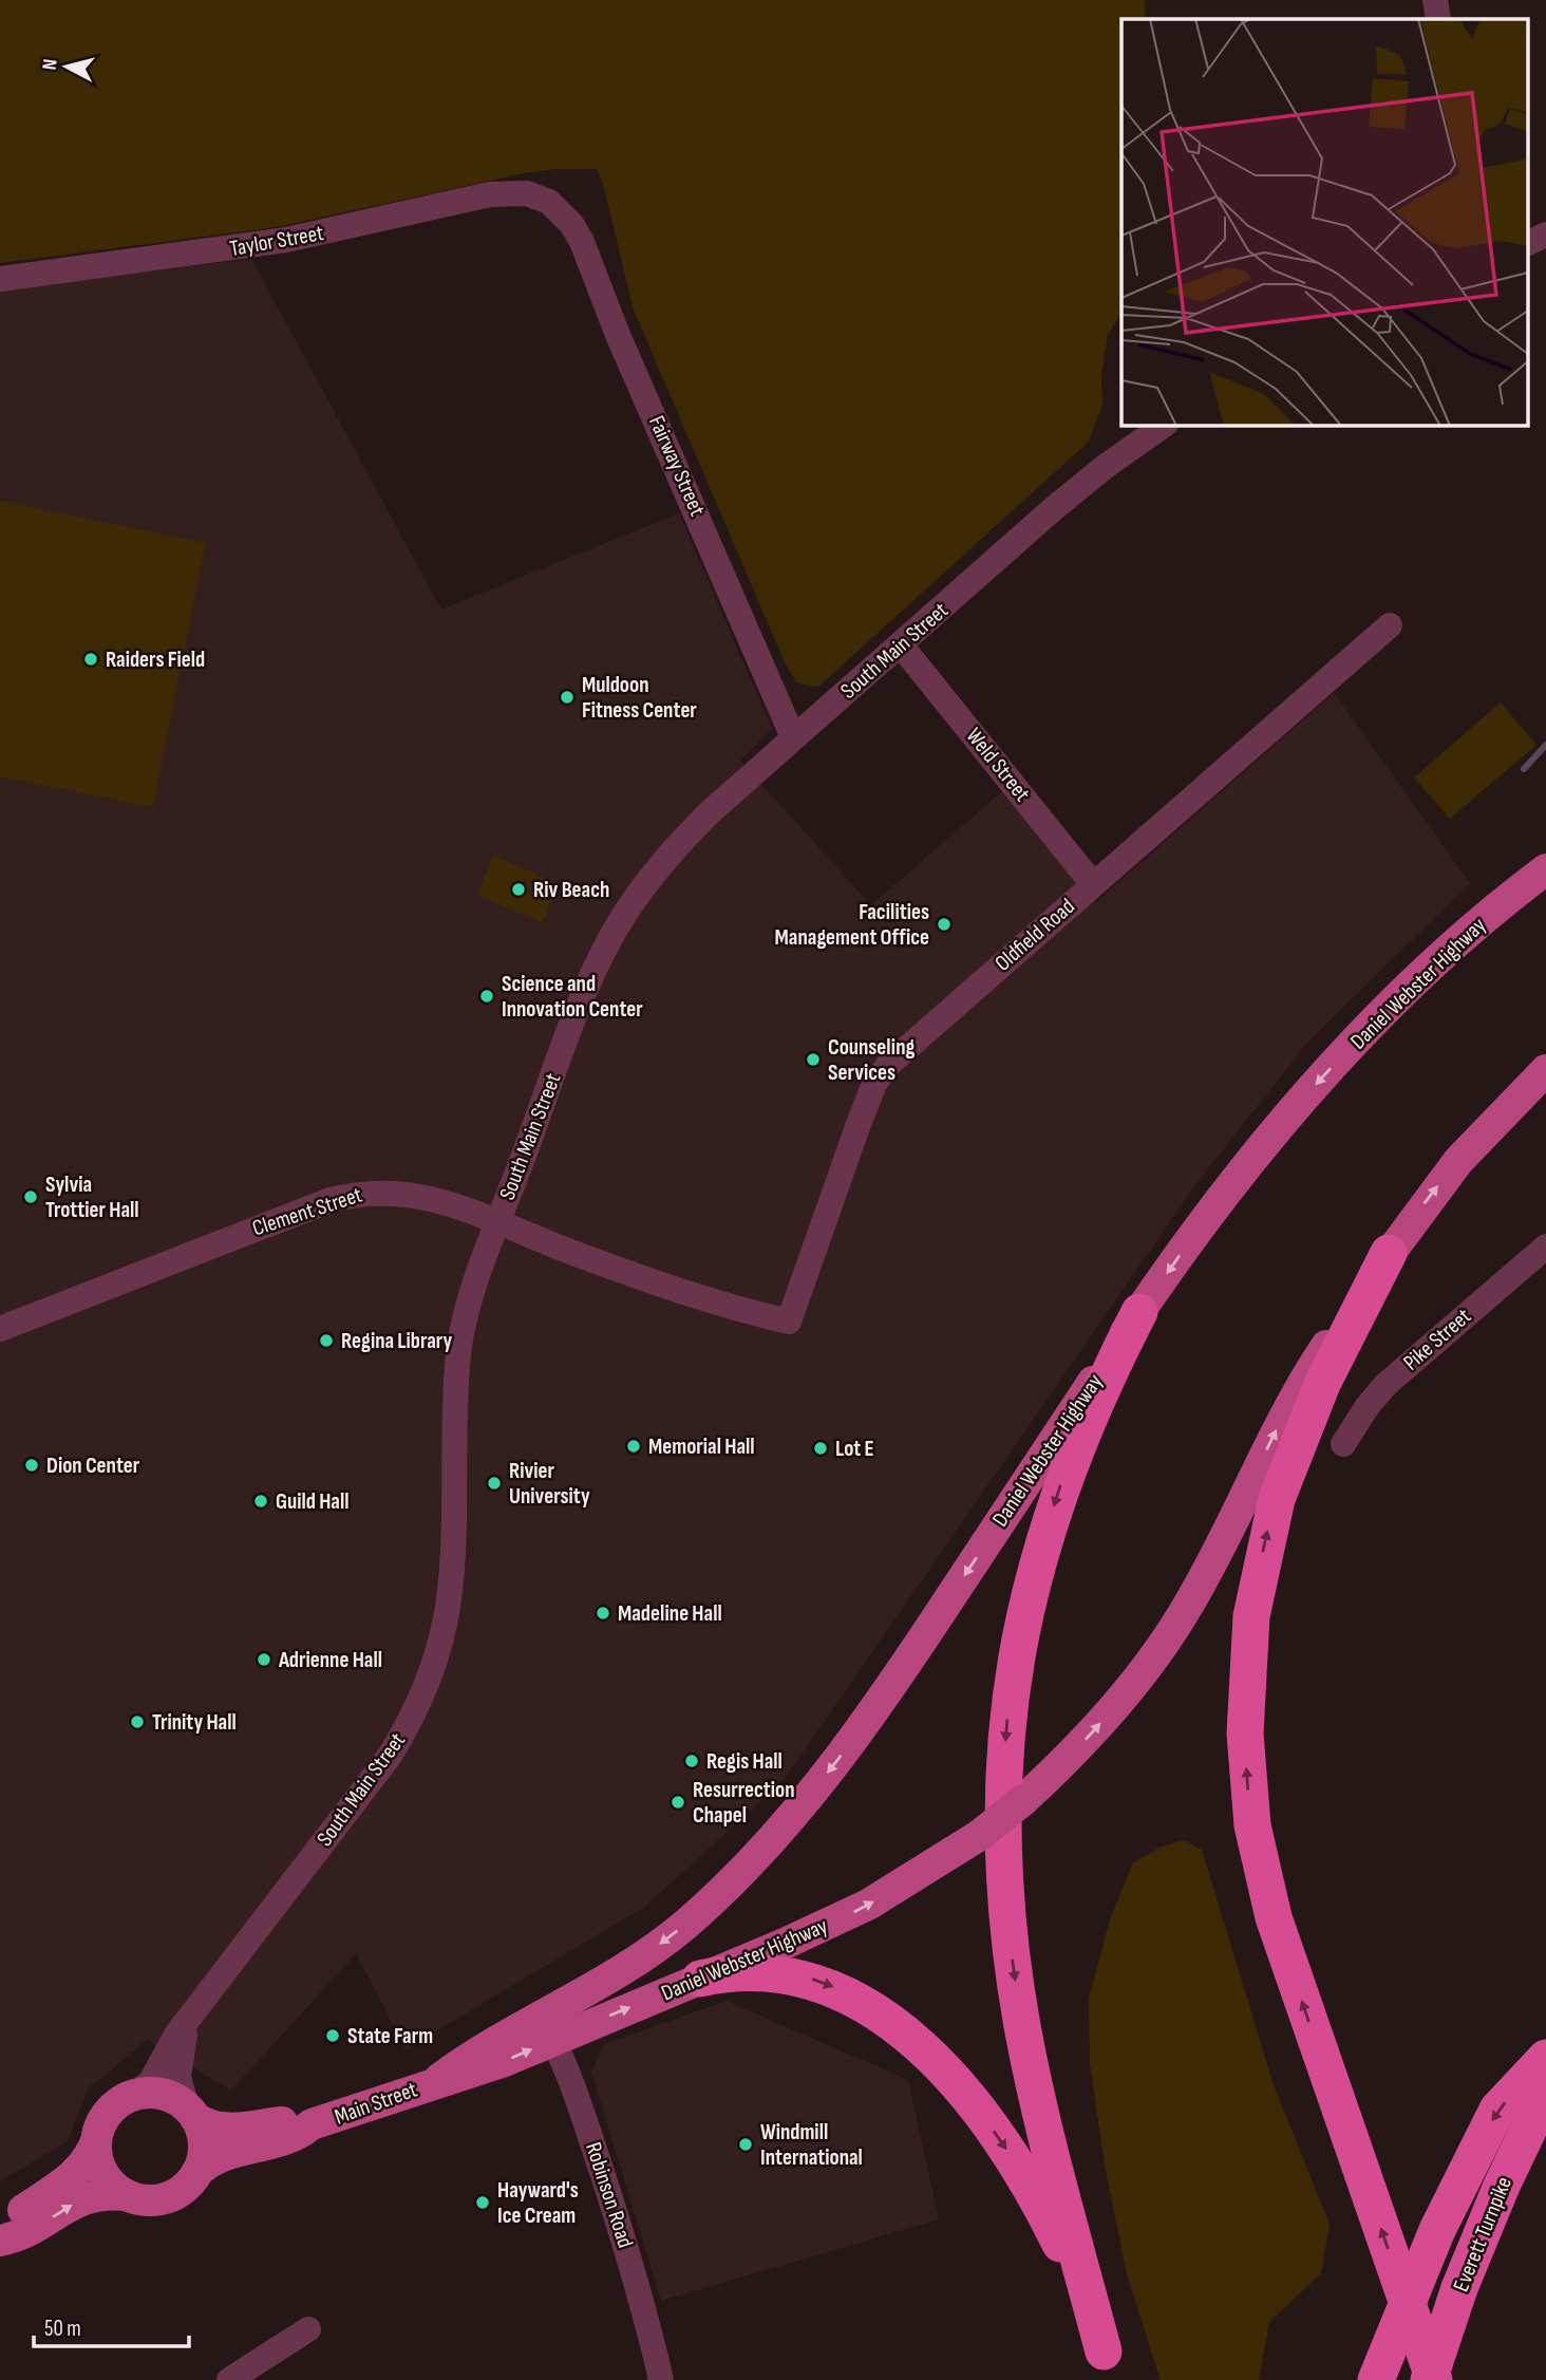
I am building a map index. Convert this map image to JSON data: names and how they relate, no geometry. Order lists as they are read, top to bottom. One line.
{"streets":{"highway":["Everett Turnpike"],"main road":["Daniel Webster Highway","Main Street"],"street":["Taylor Street","Fairway Street","South Main Street","Weld Street","Oldfield Road","Clement Street","Pike Street","Robinson Road"]},"crossings":[["Taylor Street","Fairway Street"],["Fairway Street","South Main Street"],["South Main Street","Weld Street"],["South Main Street","Clement Street"],["South Main Street","Main Street"],["Weld Street","Oldfield Road"],["Oldfield Road","Clement Street"],["Daniel Webster Highway","Main Street"],["Daniel Webster Highway","Robinson Road"],["Main Street","Robinson Road"]],"places":["Raiders Field","Muldoon Fitness Center","Riv Beach","Facilities Management Office","Science and Innovation Center","Counseling Services","Sylvia Trottier Hall","Regina Library","Memorial Hall","Lot E","Dion Center","Rivier University","Guild Hall","Madeline Hall","Adrienne Hall","Trinity Hall","Regis Hall","Resurrection Chapel","State Farm","Windmill International","Hayward's Ice Cream"],"scale_bar":"50 m","north":"left"}
